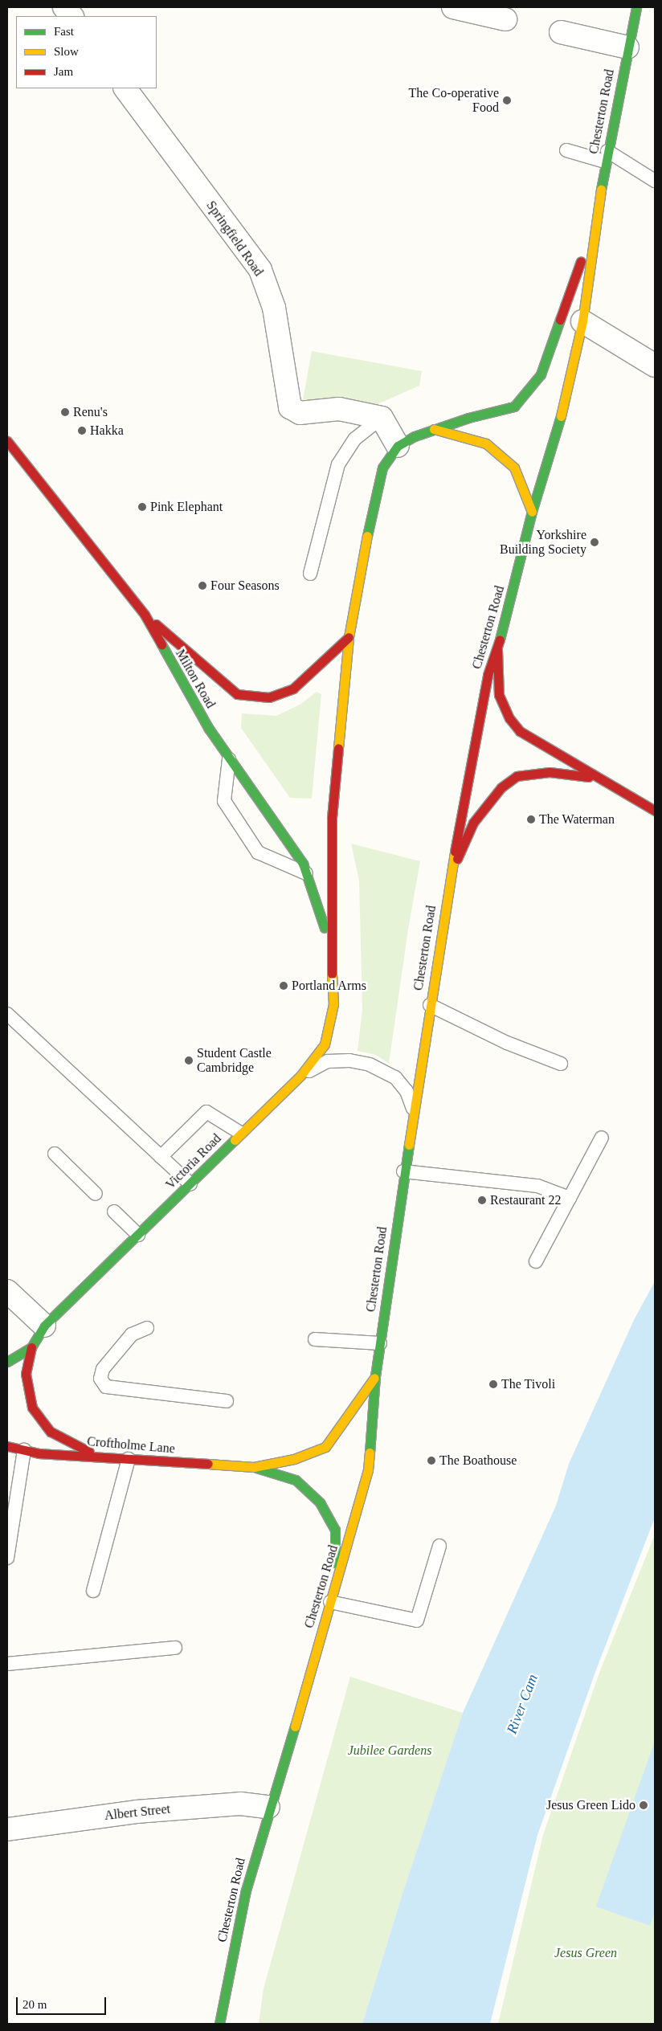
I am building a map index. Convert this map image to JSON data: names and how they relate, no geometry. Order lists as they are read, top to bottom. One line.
{"streets":{"main road":["Chesterton Road","Milton Road","Victoria Road","Croftholme Lane"],"street":["Springfield Road","Albert Street"]},"crossings":[["Chesterton Road","Albert Street"],["Milton Road","Victoria Road"]],"water":["River Cam"],"parks":["Jubilee Gardens","Jesus Green"],"places":["The Co-operative Food","Renu's","Hakka","Pink Elephant","Yorkshire Building Society","Four Seasons","The Waterman","Portland Arms","Student Castle Cambridge","Restaurant 22","The Tivoli","The Boathouse","Jesus Green Lido"],"legend":["Fast","Slow","Jam"],"scale_bar":"20 m"}
